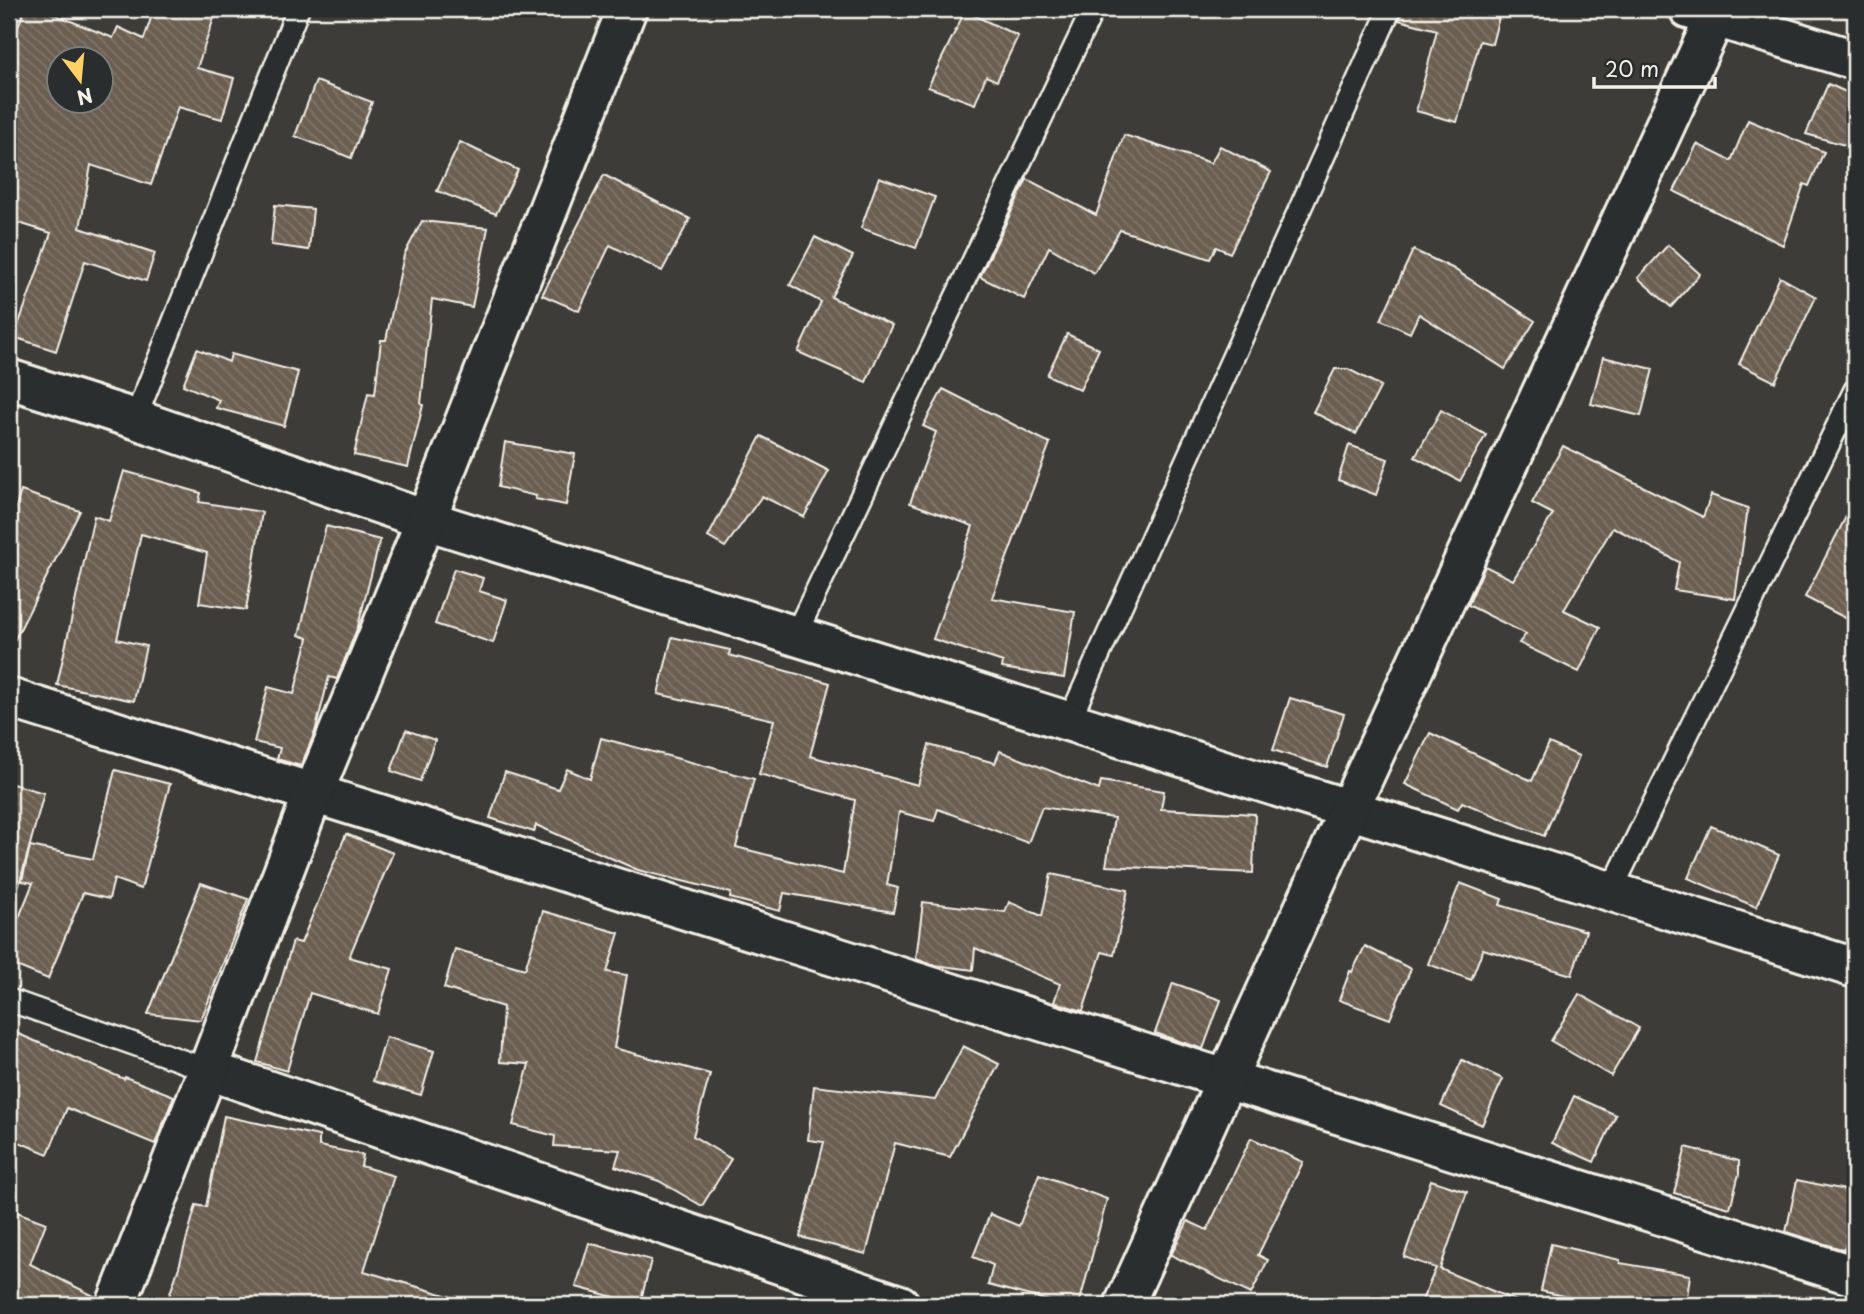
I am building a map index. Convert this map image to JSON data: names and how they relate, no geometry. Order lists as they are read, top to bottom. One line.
{"scale_bar":"20 m","north":"bottom"}
